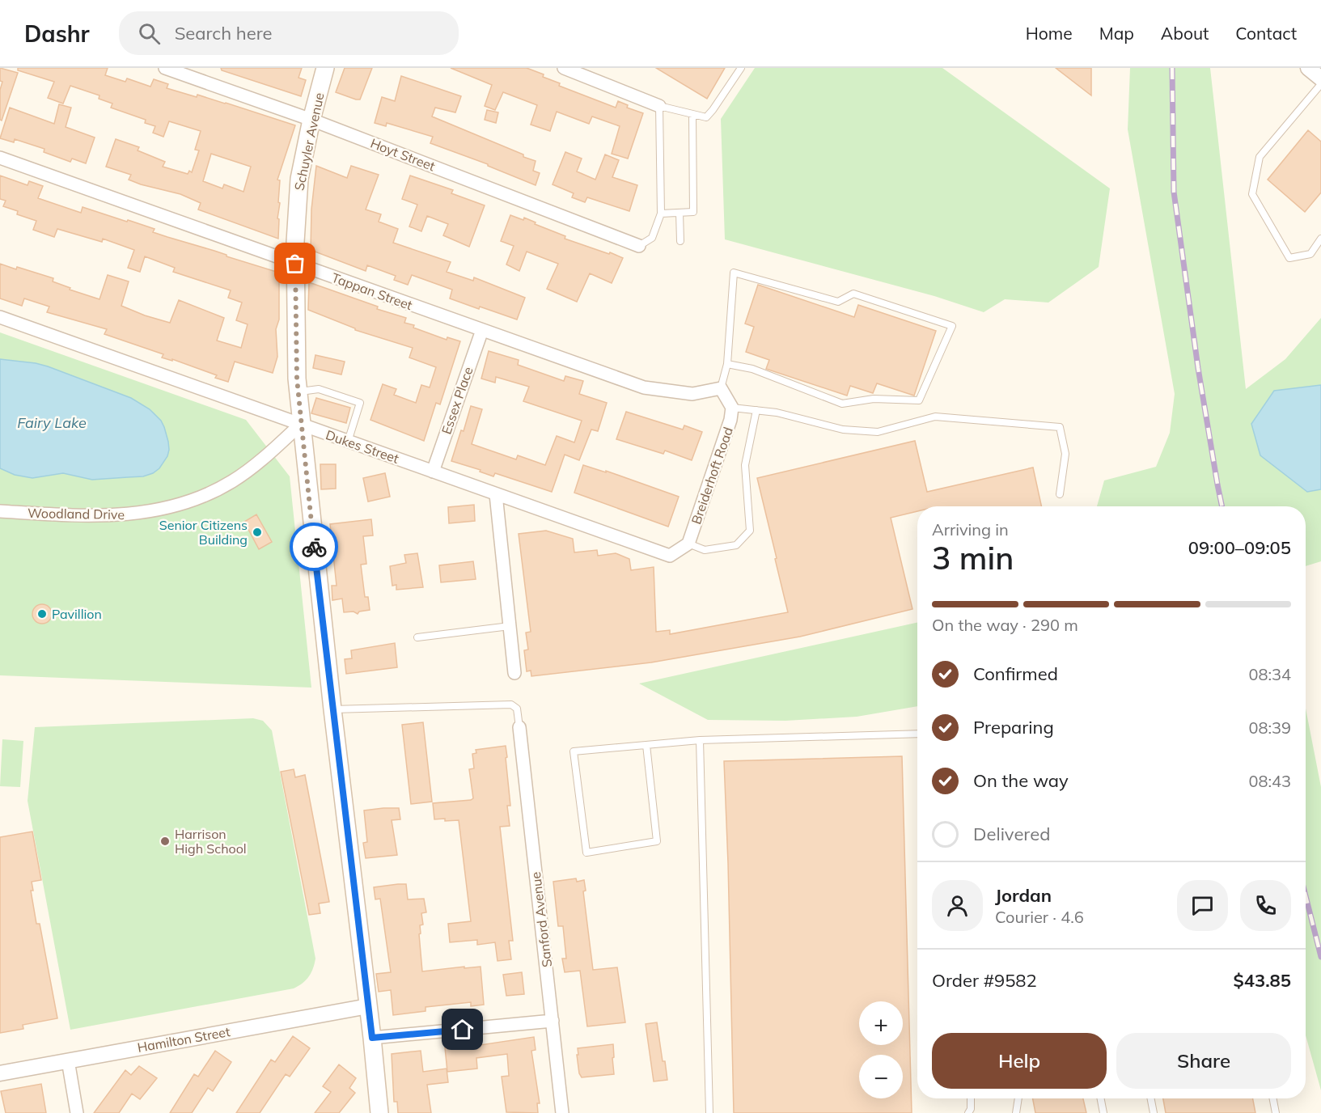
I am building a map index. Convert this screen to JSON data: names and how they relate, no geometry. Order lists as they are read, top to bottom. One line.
{"streets":{"main road":["Schuyler Avenue"],"street":["Hoyt Street","Tappan Street","Essex Place","Dukes Street","Breiderhoft Road","Woodland Drive","Sanford Avenue","Hamilton Street"]},"crossings":[["Schuyler Avenue","Hoyt Street"],["Schuyler Avenue","Tappan Street"],["Schuyler Avenue","Dukes Street"],["Schuyler Avenue","Woodland Drive"],["Schuyler Avenue","Hamilton Street"],["Tappan Street","Essex Place"],["Tappan Street","Breiderhoft Road"],["Essex Place","Dukes Street"],["Dukes Street","Breiderhoft Road"],["Dukes Street","Woodland Drive"]],"water":["Fairy Lake"],"places":["Senior Citizens Building","Pavillion","Harrison High School"],"page":{"header":"Dashr","search":"Search here","nav":["Home","Map","About","Contact"],"heading":["3 min","Arriving in","09:00–09:05"],"panel":["Jordan","Courier · 4.6","Order #9582","$43.85"],"bar":"On the way · 290 m","list":[["Confirmed","08:34"],["Preparing","08:39"],["On the way","08:43"],"Delivered"],"map_buttons":["+","−"],"buttons":["Help","Share"]}}
